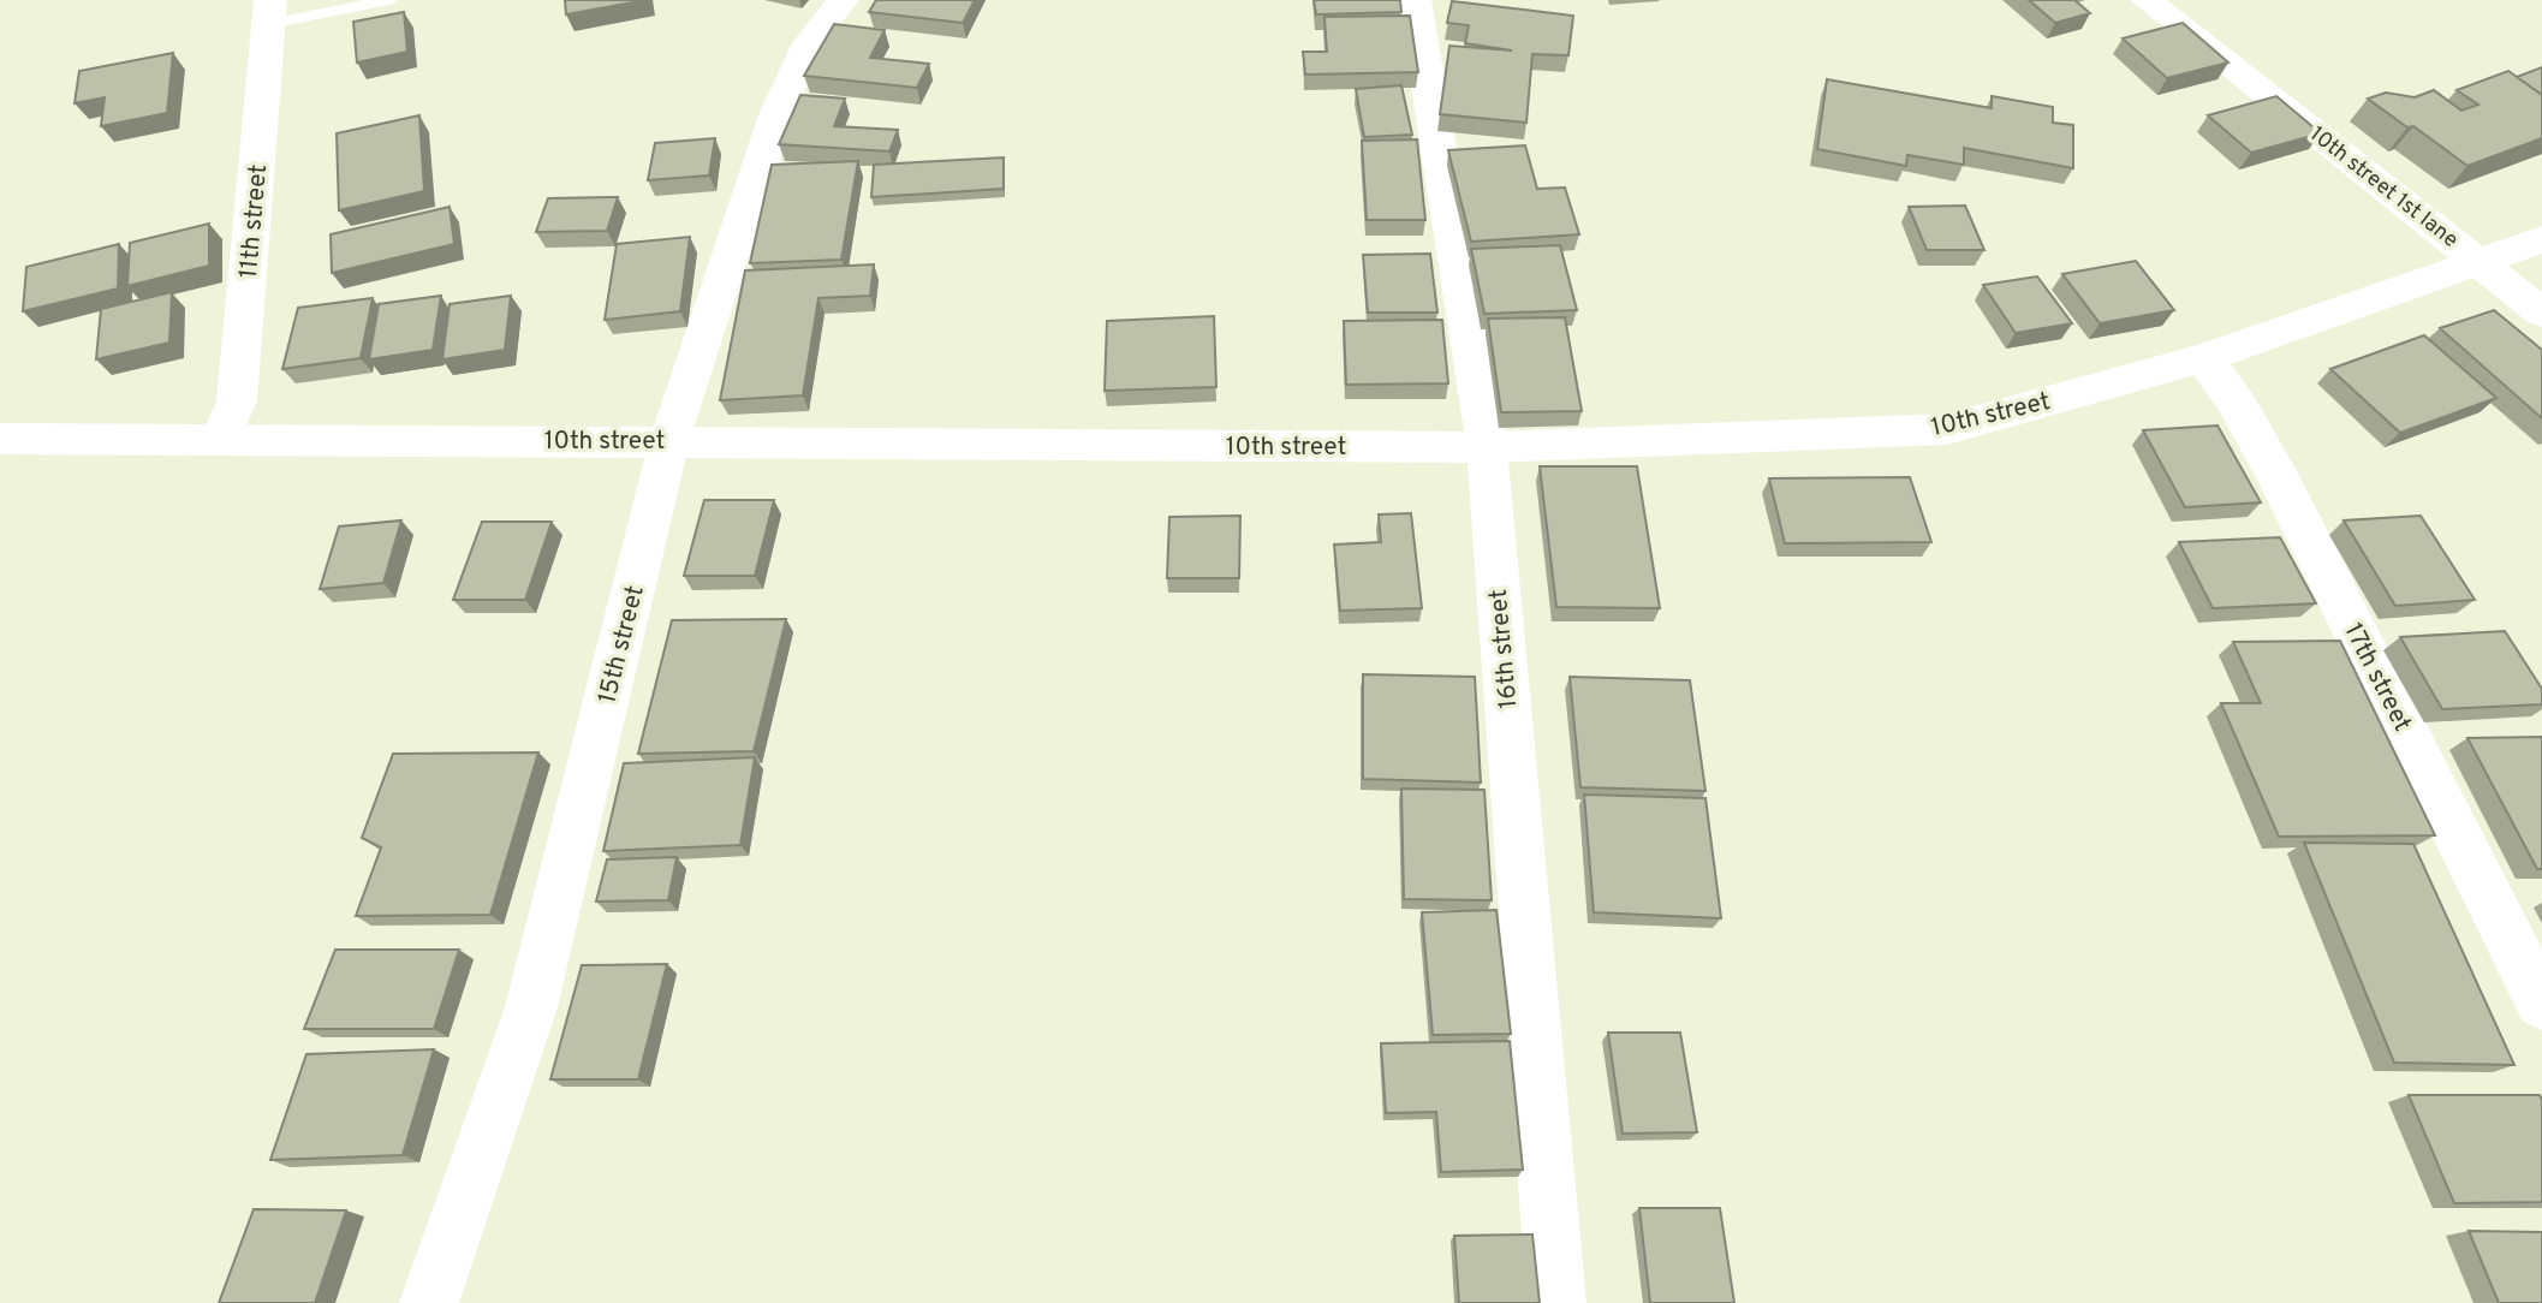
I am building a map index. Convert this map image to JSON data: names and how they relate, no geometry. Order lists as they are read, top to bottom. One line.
{"streets":{"street":["10th street 1st lane","11th street","10th street","15th street","16th street","17th street"]},"crossings":[["10th street 1st lane","10th street"],["11th street","10th street"],["10th street","15th street"],["10th street","16th street"],["10th street","17th street"]]}
